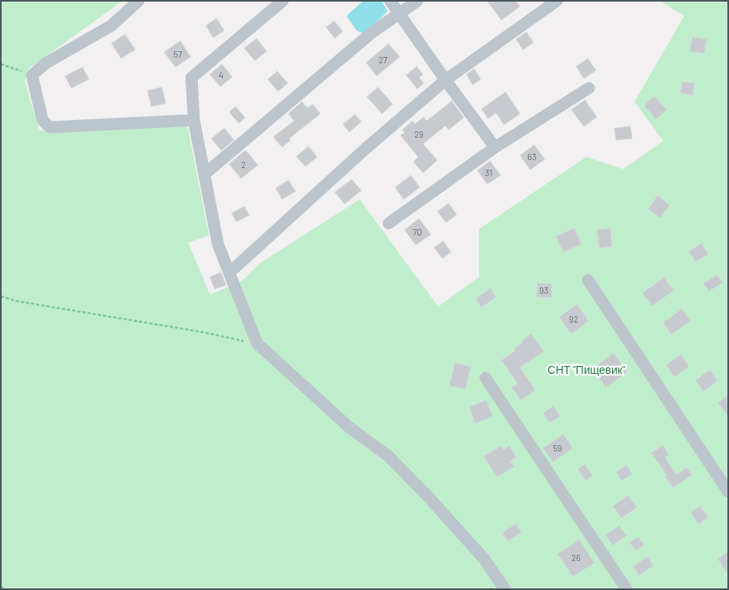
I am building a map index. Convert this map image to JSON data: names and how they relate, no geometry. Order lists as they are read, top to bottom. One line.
{"parks":["СНТ \"Пищевик\""],"house_numbers":["57","27","4","29","63","2","31","70","93","92","59","26"]}
